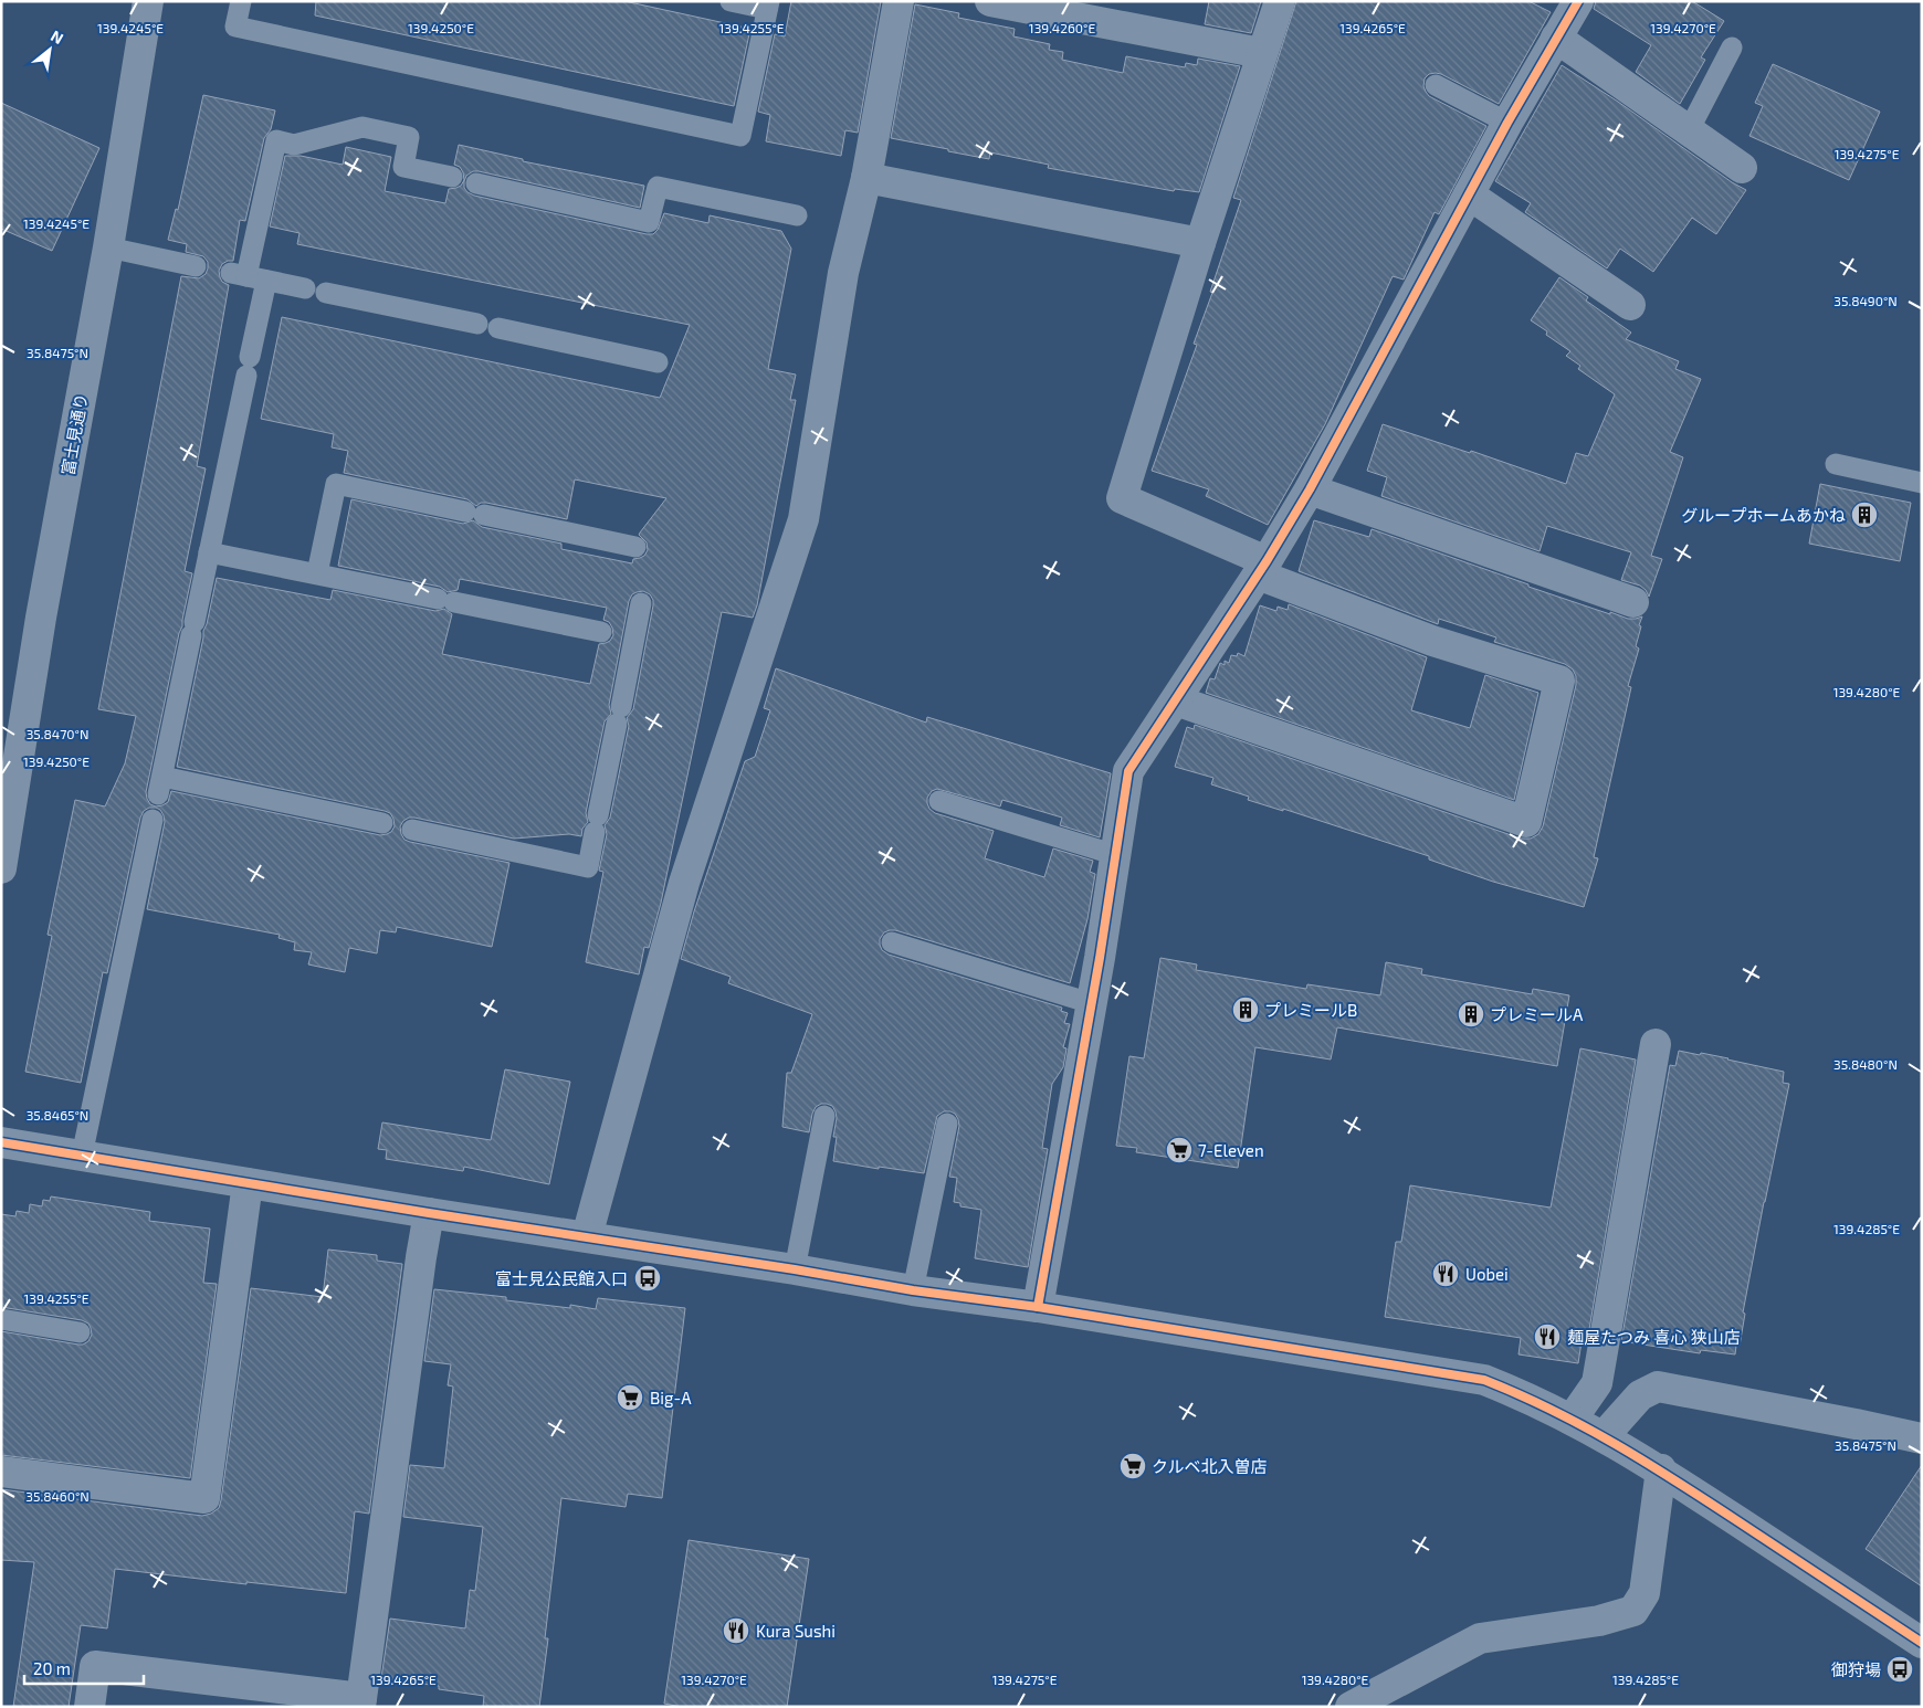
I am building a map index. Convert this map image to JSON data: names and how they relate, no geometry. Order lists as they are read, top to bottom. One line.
{"streets":{"street":["富士見通り"]},"places":{"building":["グループホームあかね","プレミールB","プレミールA"],"supermarket":["7-Eleven","Big-A","クルベ北入曽店"],"restaurant":["Uobei","麺屋たつみ 喜心 狭山店","Kura Sushi"],"bus stop":["富士見公民館入口","御狩場"]},"scale_bar":"20 m","north":"top right","coordinates":["139.4255°E","139.4265°E","139.4245°E","139.4250°E","139.4260°E","139.4270°E","139.4275°E","35.8490°N","35.8475°N","139.4280°E","35.8470°N","35.8480°N","35.8465°N","139.4285°E","35.8460°N"]}
